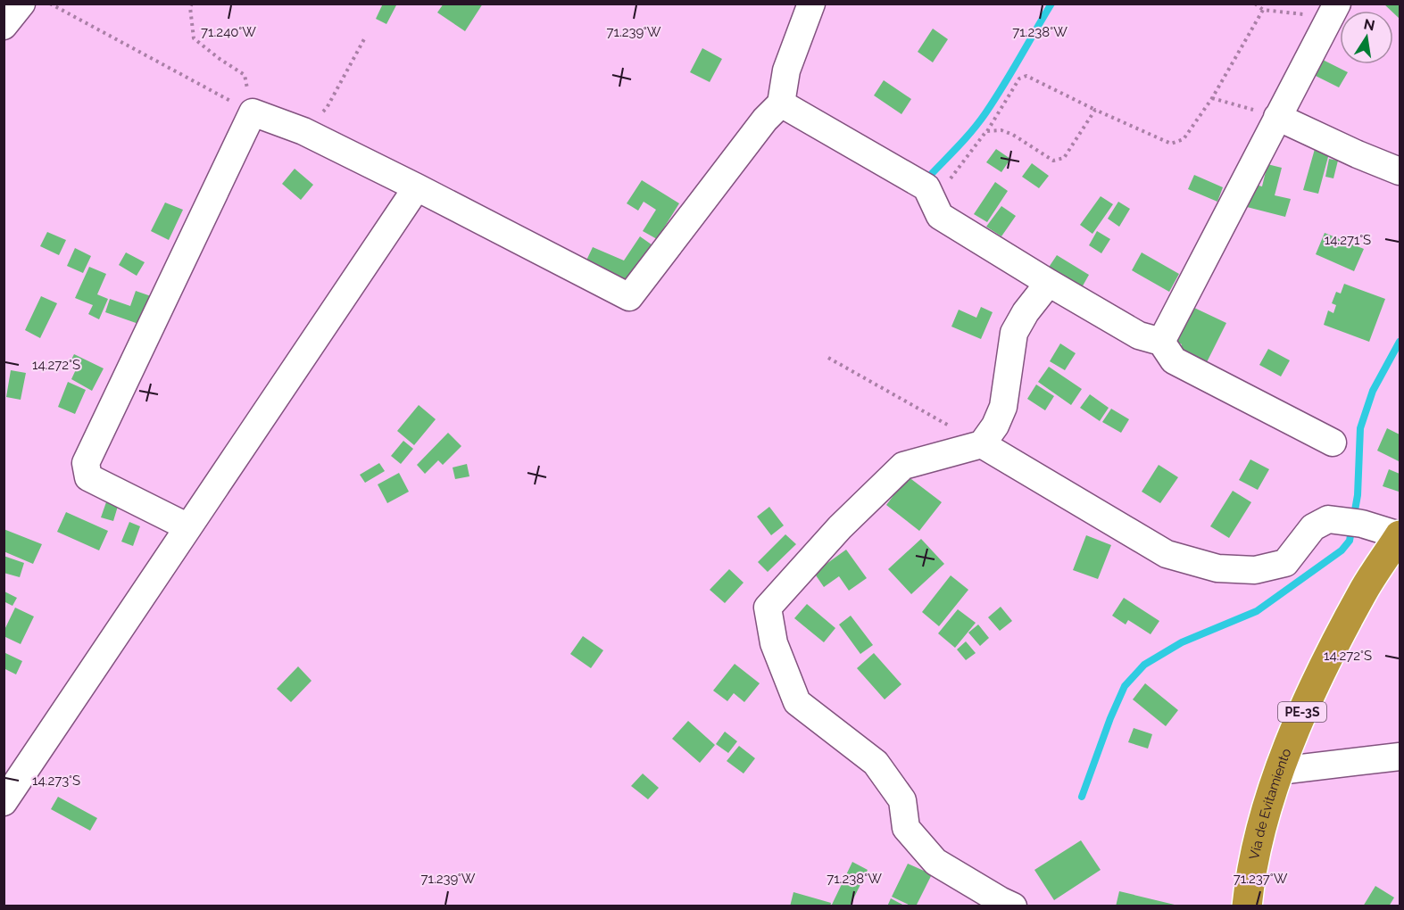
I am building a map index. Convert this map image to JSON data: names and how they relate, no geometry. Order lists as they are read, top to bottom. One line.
{"streets":{"highway":["PE-3S","Vía de Evitamiento"]},"north":"top","coordinates":["71.240°W","71.239°W","71.238°W","14.271°S","14.272°S","14.273°S","71.237°W"]}
